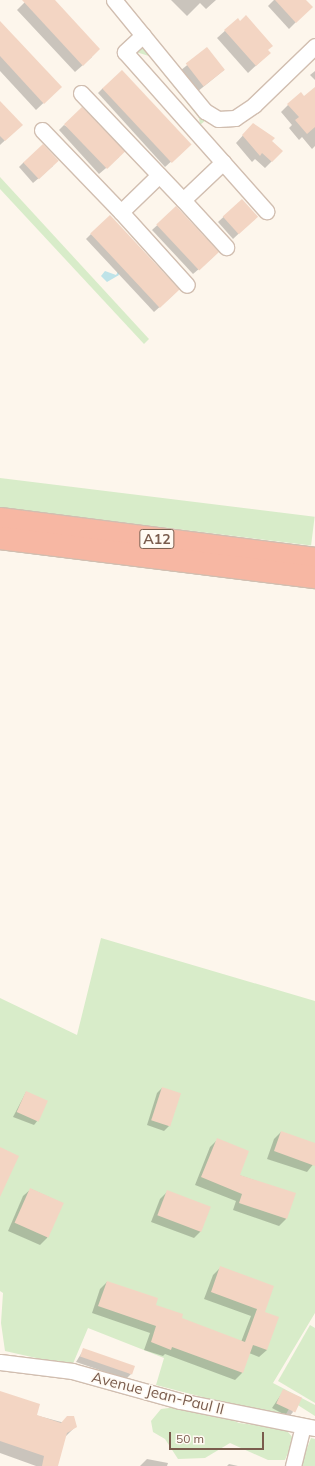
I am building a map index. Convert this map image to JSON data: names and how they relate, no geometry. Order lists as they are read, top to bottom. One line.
{"streets":{"highway":["A12"],"street":["Avenue Jean-Paul II"]},"scale_bar":"50 m"}
